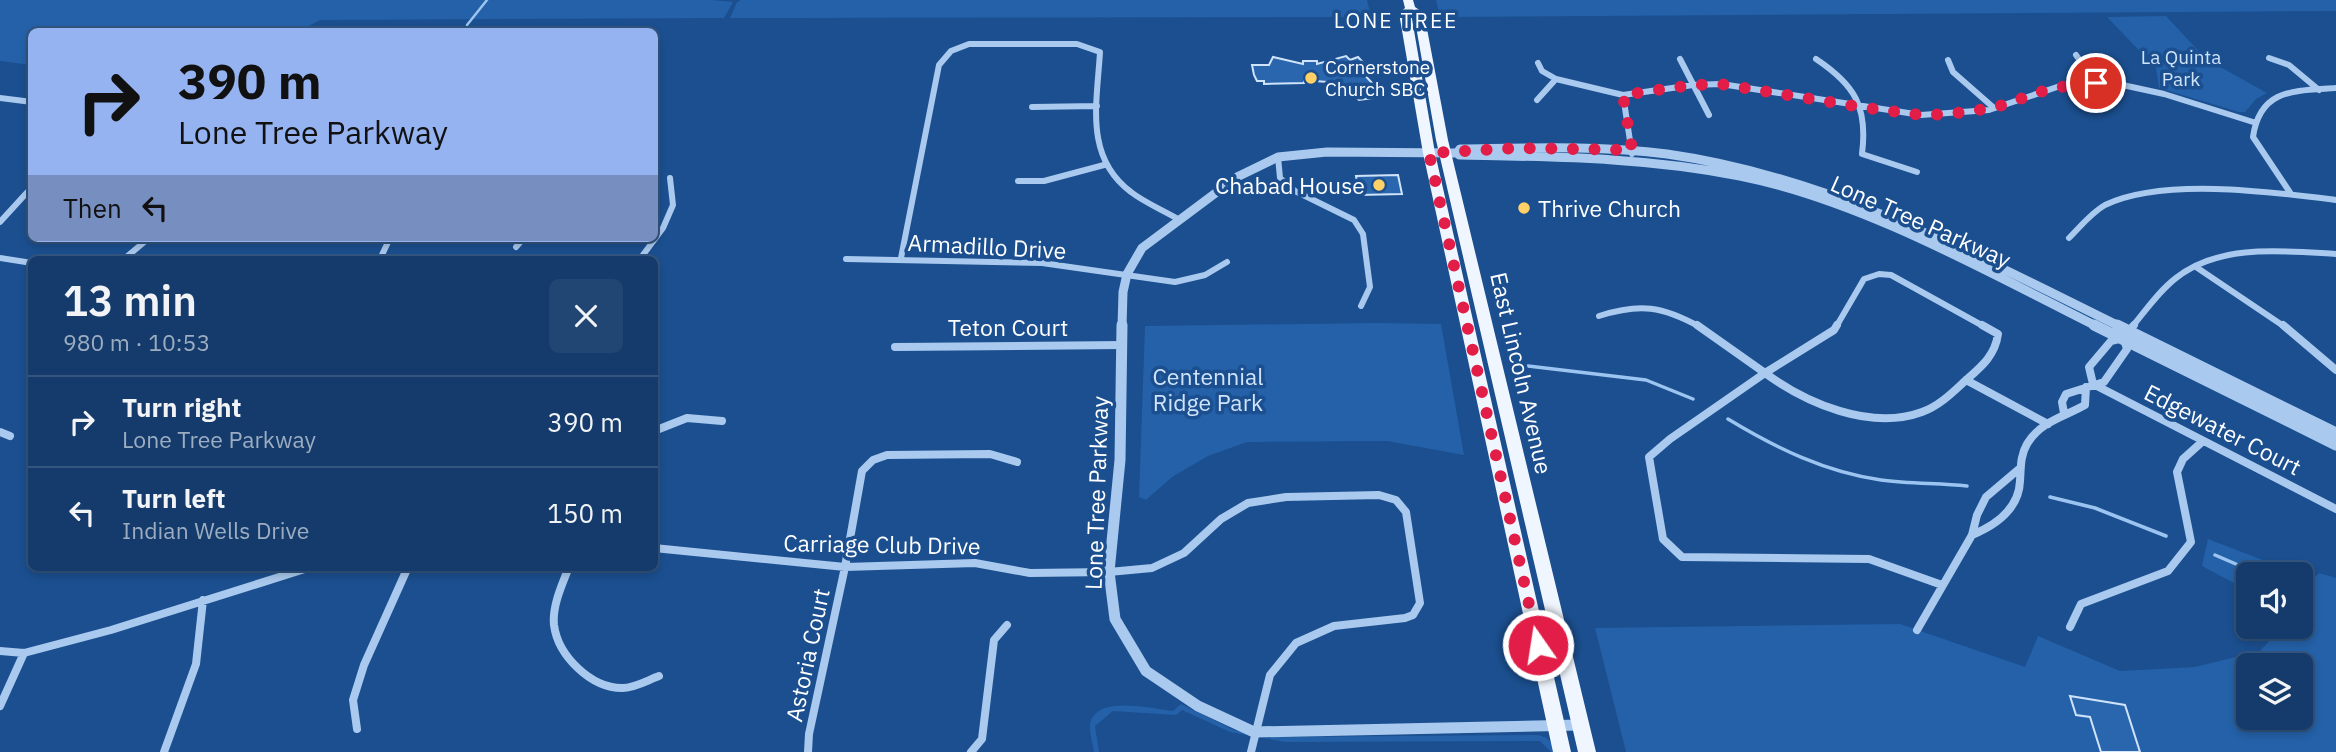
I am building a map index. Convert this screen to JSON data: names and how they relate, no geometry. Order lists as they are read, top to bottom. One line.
{"streets":{"main road":["East Lincoln Avenue"],"street":["Lone Tree Parkway","Armadillo Drive","Teton Court","Edgewater Court","Carriage Club Drive","Astoria Court"]},"crossings":[["Lone Tree Parkway","Armadillo Drive"],["Lone Tree Parkway","Teton Court"],["Lone Tree Parkway","East Lincoln Avenue"],["Lone Tree Parkway","Carriage Club Drive"],["Carriage Club Drive","Astoria Court"]],"districts":["LONE TREE"],"parks":["La Quinta Park","Centennial Ridge Park"],"places":["Cornerstone Church SBC","Chabad House","Thrive Church"],"page":{"turn":["390 m","Lone Tree Parkway"],"then":"Then","heading":["13 min","980 m · 10:53"],"list":[{"name":"Turn right","note":"Lone Tree Parkway","value":"390 m"},{"name":"Turn left","note":"Indian Wells Drive","value":"150 m"}]}}
